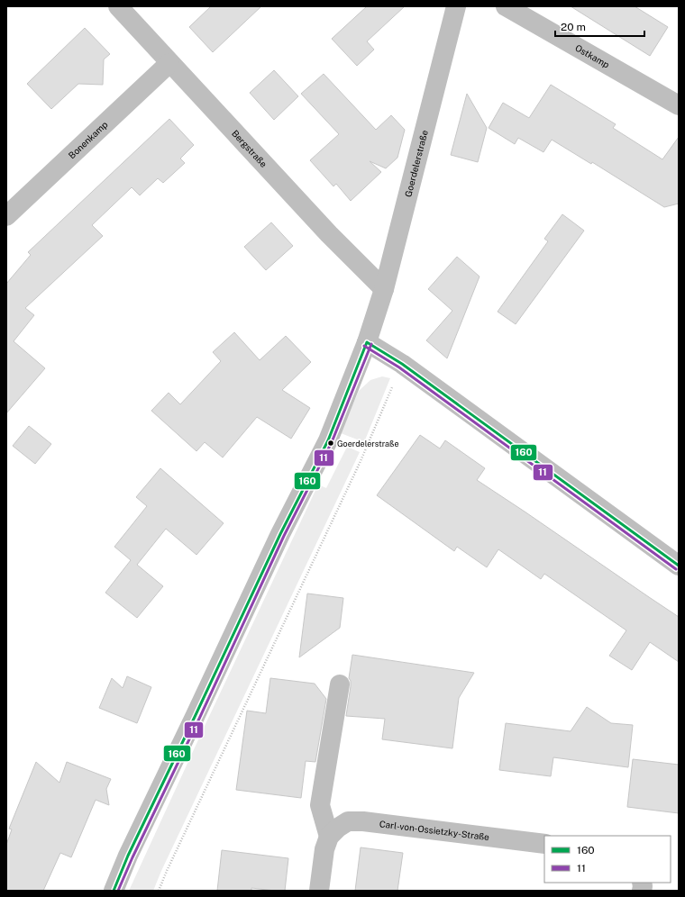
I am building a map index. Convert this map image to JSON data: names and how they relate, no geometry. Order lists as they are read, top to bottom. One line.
{"streets":{"street":["Ostkamp","Bonenkamp","Bergstraße","Goerdelerstraße","Carl-von-Ossietzky-Straße"]},"crossings":[["Bonenkamp","Bergstraße"],["Bergstraße","Goerdelerstraße"]],"places":["Goerdelerstraße"],"lines":["transit line 160","transit line 11"],"legend":["160","11"],"scale_bar":"20 m"}
